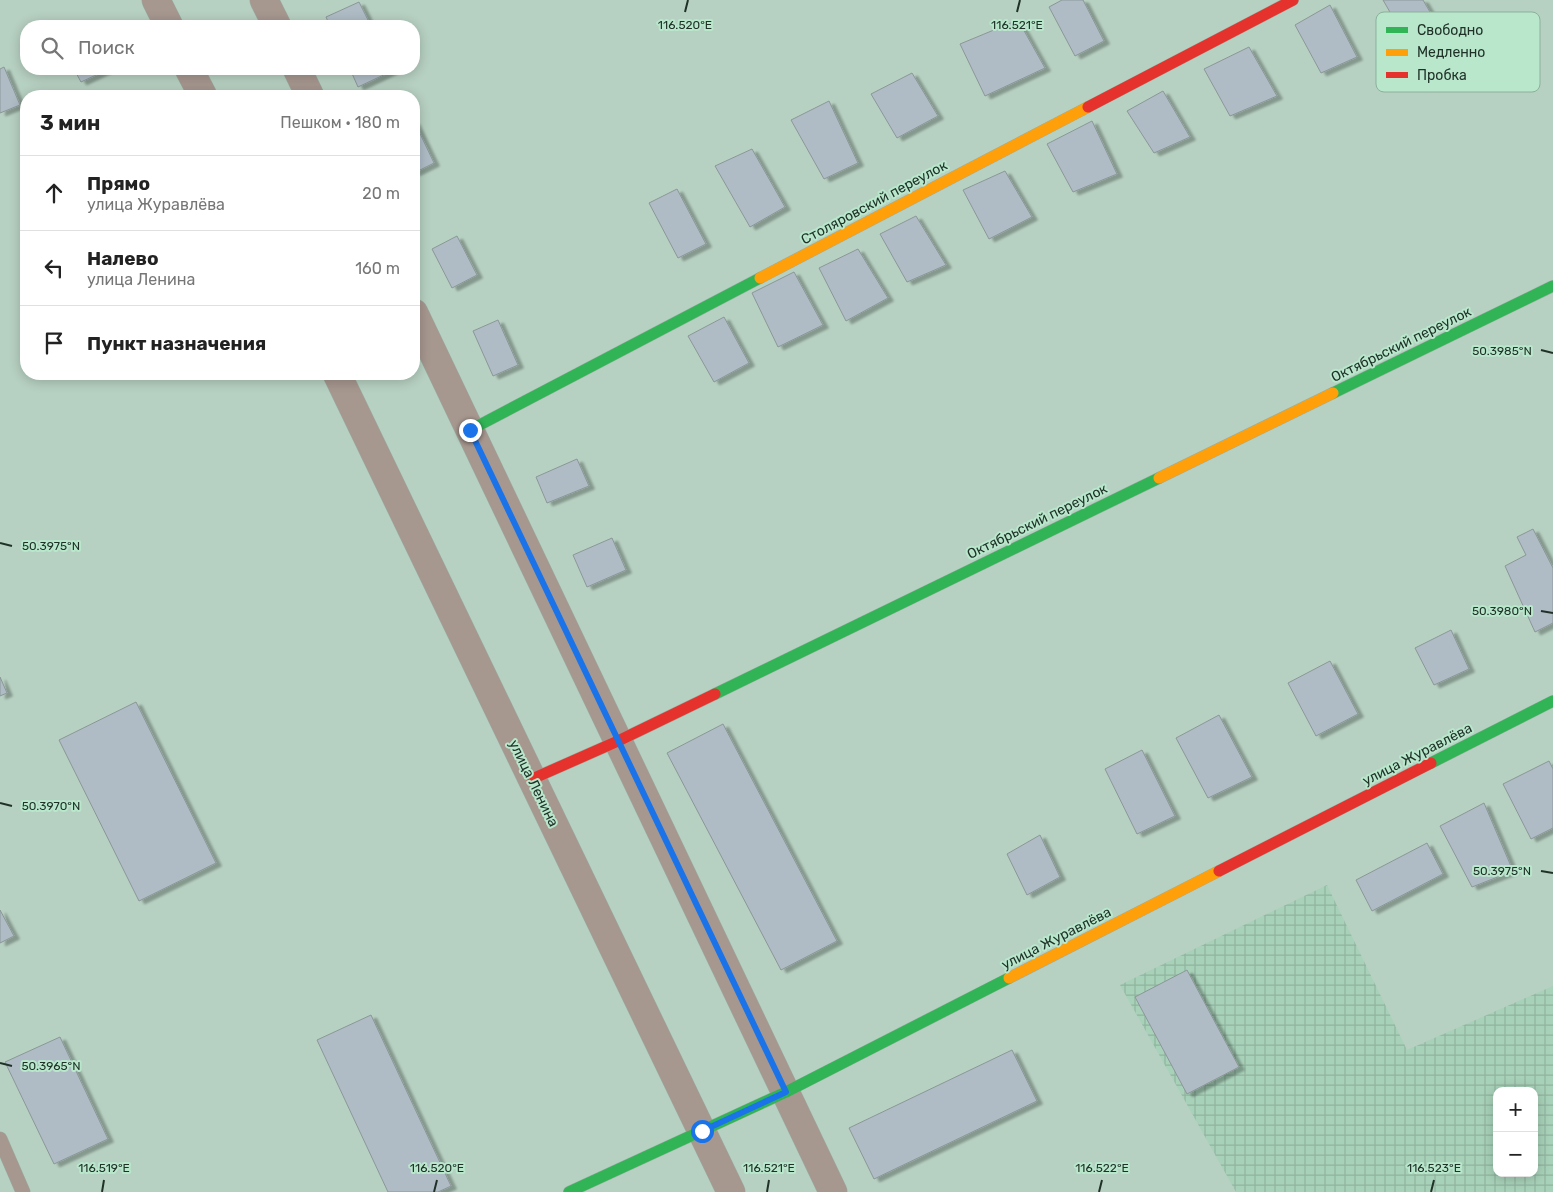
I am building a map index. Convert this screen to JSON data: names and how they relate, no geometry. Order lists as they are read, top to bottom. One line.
{"streets":{"street":["Столяровский переулок","Октябрьский переулок","улица Журавлёва","улица Ленина"]},"crossings":[["Октябрьский переулок","улица Ленина"],["улица Журавлёва","улица Ленина"]],"legend":["Свободно","Медленно","Пробка"],"page":{"search":"Поиск","heading":["3 мин","Пешком · 180 m"],"list":[["Прямо","улица Журавлёва","20 m"],["Налево","улица Ленина","160 m"],"Пункт назначения"],"map_buttons":["+","−"]},"coordinates":["116.520°E","116.521°E","50.3985°N","50.3975°N","50.3980°N","50.3970°N","50.3965°N","116.519°E","116.522°E","116.523°E"]}
